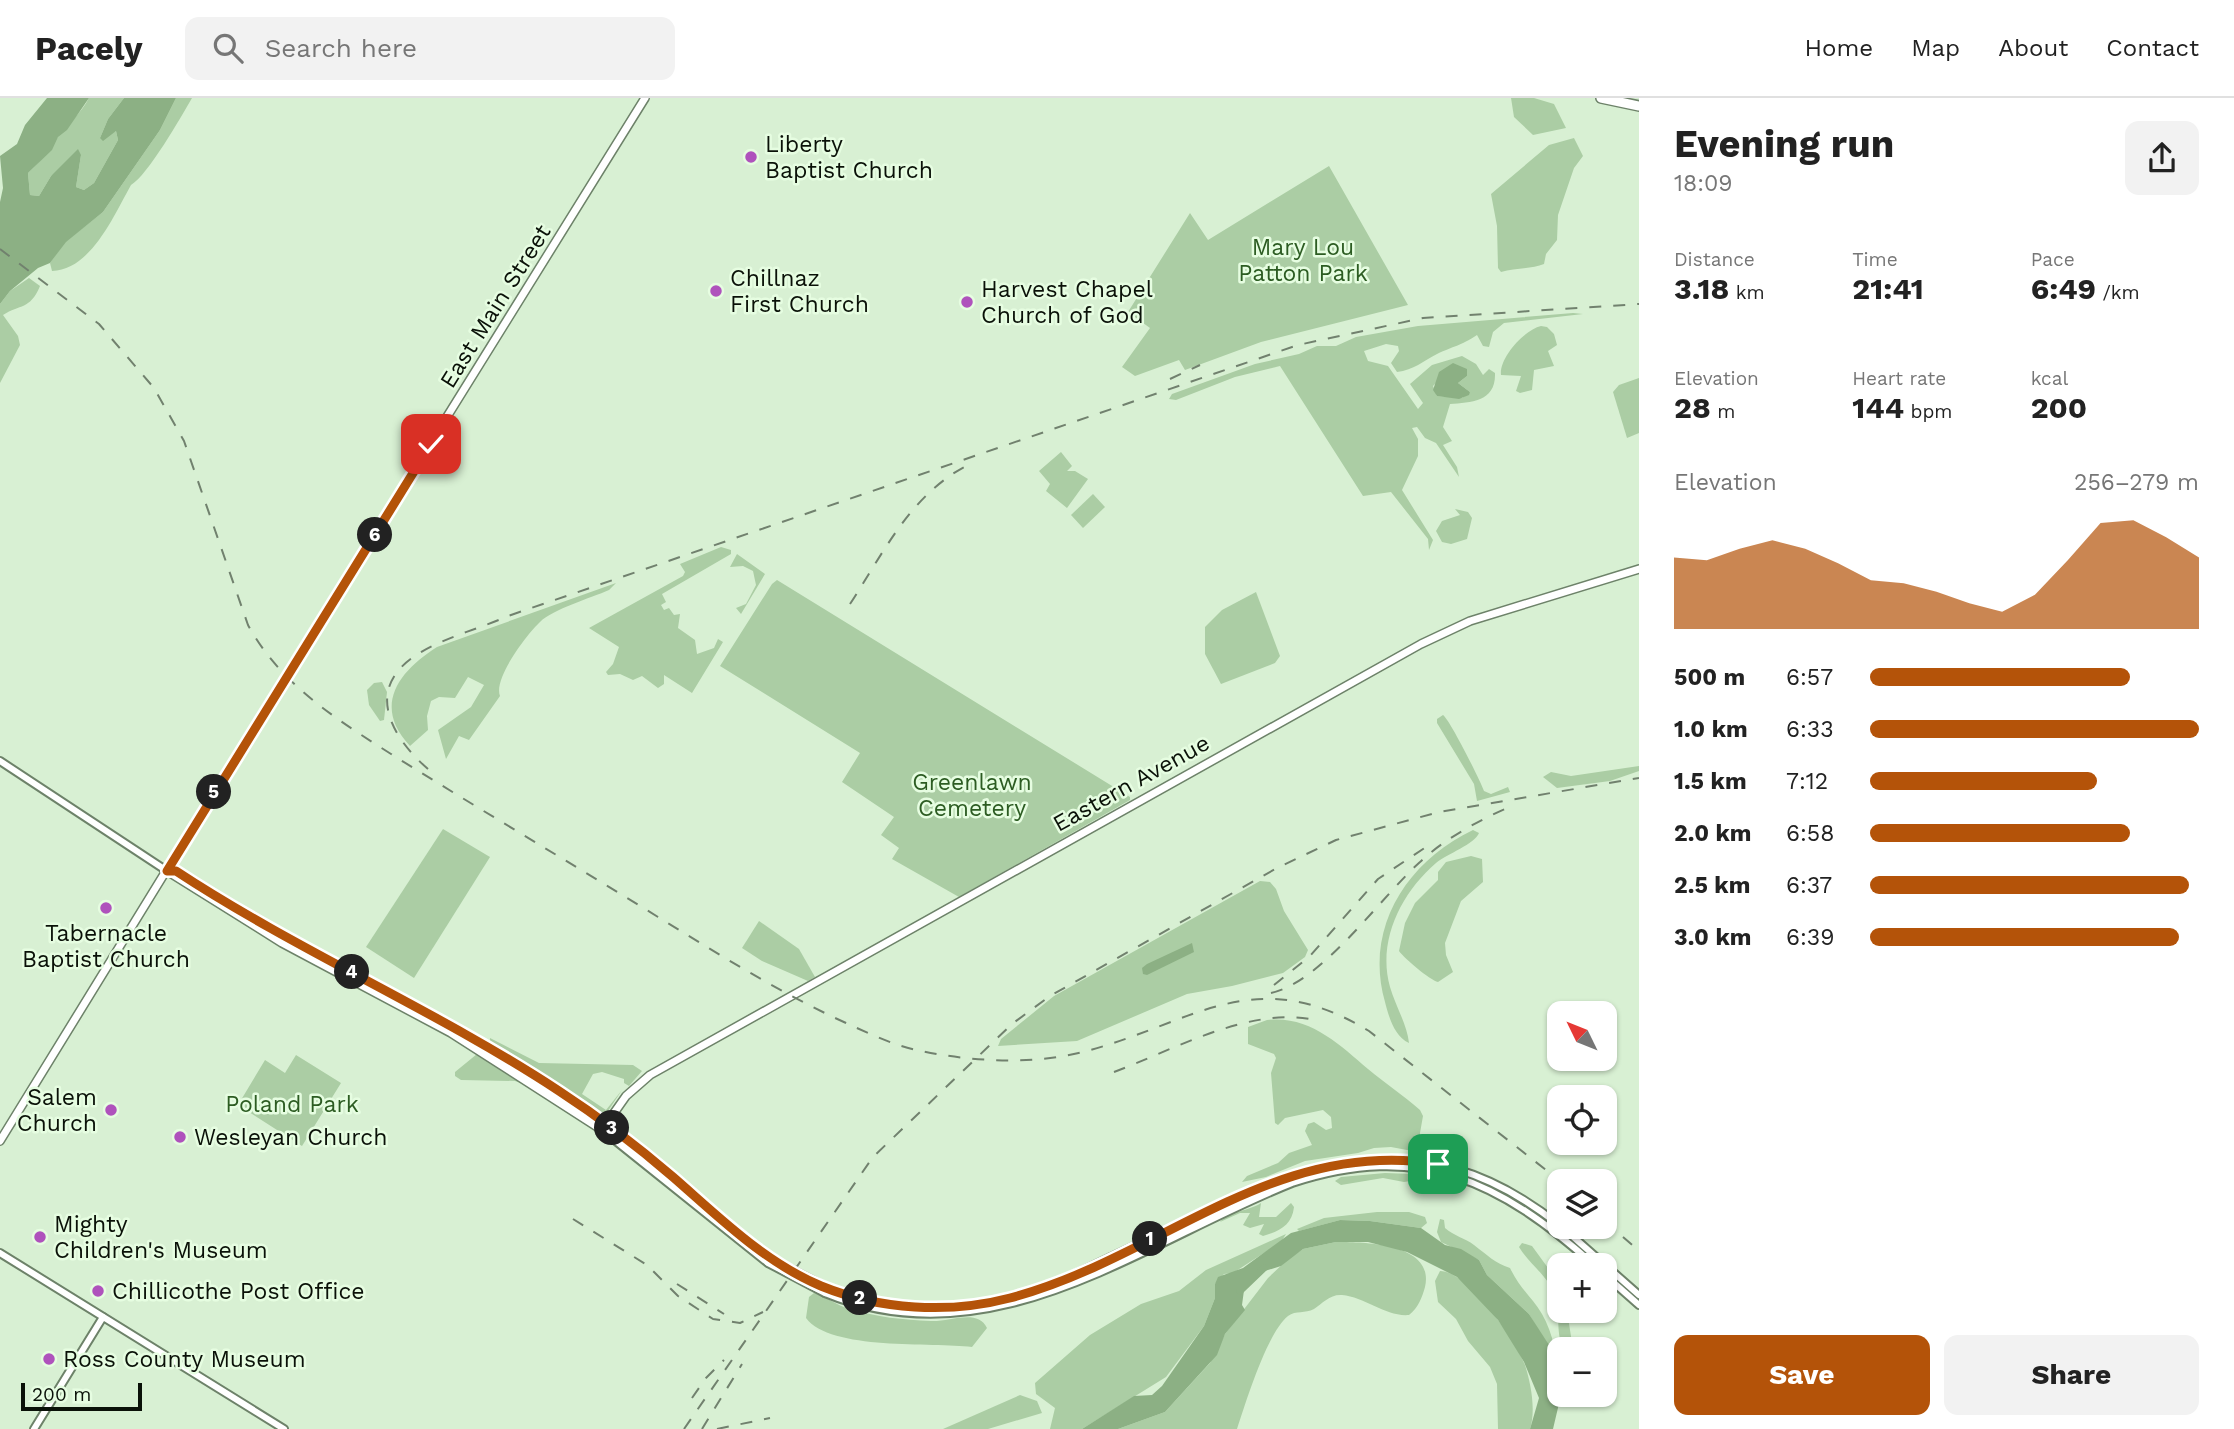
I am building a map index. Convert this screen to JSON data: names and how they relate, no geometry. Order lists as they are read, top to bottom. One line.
{"streets":{"main road":["East Main Street","Eastern Avenue"]},"parks":["Mary Lou Patton Park","Greenlawn Cemetery","Poland Park"],"places":["Liberty Baptist Church","Chillnaz First Church","Harvest Chapel Church of God","Tabernacle Baptist Church","Salem Church","Wesleyan Church","Mighty Children's Museum","Chillicothe Post Office","Ross County Museum"],"scale_bar":"200 m","north":"top left","page":{"header":"Pacely","search":"Search here","nav":["Home","Map","About","Contact"],"heading":["Evening run","18:09"],"stats":[["Distance","3.18 km"],["Time","21:41"],["Pace","6:49 /km"],["Elevation","28 m"],["Heart rate","144 bpm"],["kcal","200"]],"chart":["Elevation","256–279 m"],"pins":["6","5","4","3","1","2"],"list":[{"name":"500 m","note":"6:57"},{"name":"1.0 km","note":"6:33"},{"name":"1.5 km","note":"7:12"},{"name":"2.0 km","note":"6:58"},{"name":"2.5 km","note":"6:37"},{"name":"3.0 km","note":"6:39"}],"map_buttons":["+","−"],"buttons":["Save","Share"],"scale":"200 m"}}
